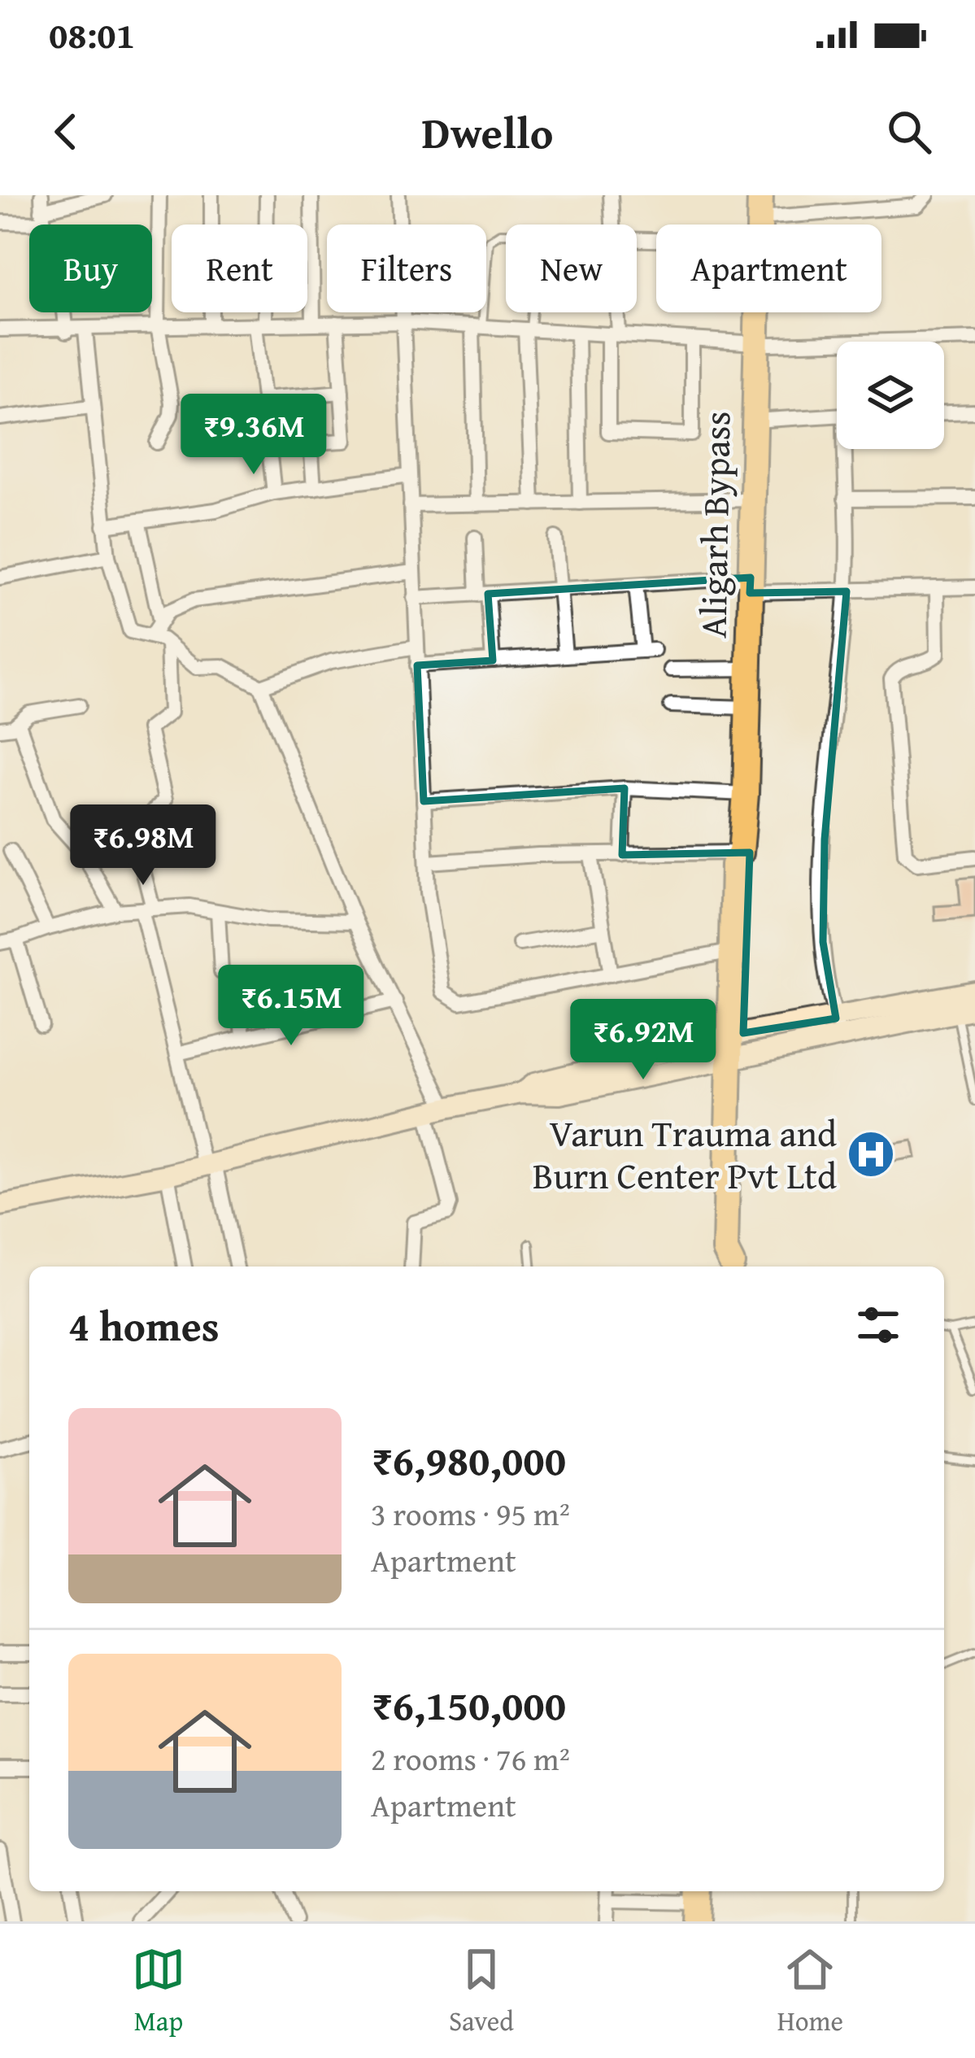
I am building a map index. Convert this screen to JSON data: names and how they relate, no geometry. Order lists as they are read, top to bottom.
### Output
{
  "streets": {
    "highway": ["Aligarh Bypass"]
  },
  "places": {
    "hospital": ["Varun Trauma and Burn Center Pvt Ltd"]
  },
  "page": {
    "status": "08:01",
    "header": "Dwello",
    "chip": [
      "Buy",
      "Rent",
      "Filters",
      "New",
      "Apartment"
    ],
    "price": [
      "₹9.36M",
      "₹6.98M",
      "₹6.15M",
      "₹6.92M"
    ],
    "heading": "4 homes",
    "list": [
      {
        "name": "₹6,980,000",
        "note": "3 rooms · 95 m² · Apartment"
      },
      {
        "name": "₹6,150,000",
        "note": "2 rooms · 76 m² · Apartment"
      }
    ],
    "tabs": ["Map", "Saved", "Home"]
  }
}
